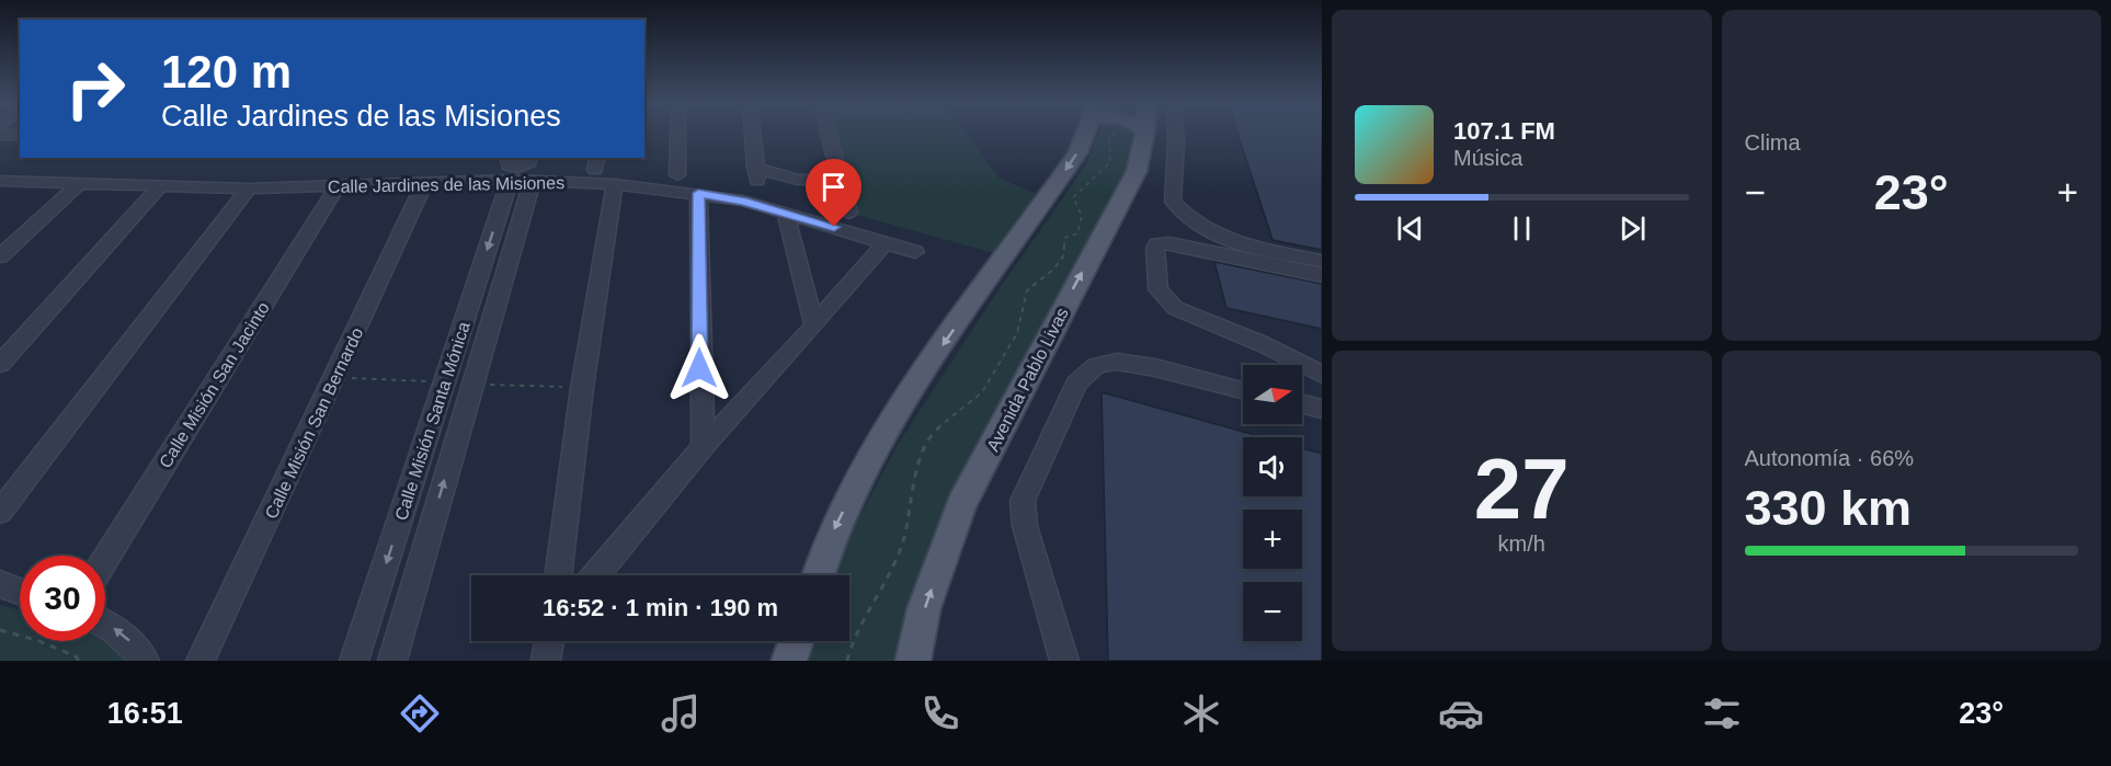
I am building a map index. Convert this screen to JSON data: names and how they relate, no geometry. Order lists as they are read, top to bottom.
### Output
{
  "streets": {
    "main road": ["Avenida Pablo Livas"],
    "street": [
      "Calle Jardines de las Misiones",
      "Calle Misión San Jacinto",
      "Calle Misión Santa Mónica",
      "Calle Misión San Bernardo"
    ]
  },
  "crossings": [
    ["Calle Jardines de las Misiones", "Calle Misión San Jacinto"],
    ["Calle Jardines de las Misiones", "Calle Misión Santa Mónica"],
    ["Calle Jardines de las Misiones", "Calle Misión San Bernardo"]
  ],
  "north": "right",
  "page": {
    "tile": [
      "Clima",
      ["27", "km/h"],
      ["Autonomía · 66%", "330 km"]
    ],
    "turn": ["120 m", "Calle Jardines de las Misiones"],
    "song": ["107.1 FM", "Música"],
    "heat": ["−", "23°", "+"],
    "map_buttons": ["+", "−"],
    "limit": "30",
    "trip": "16:52 · 1 min · 190 m",
    "tabs": ["16:51", "23°"]
  }
}
